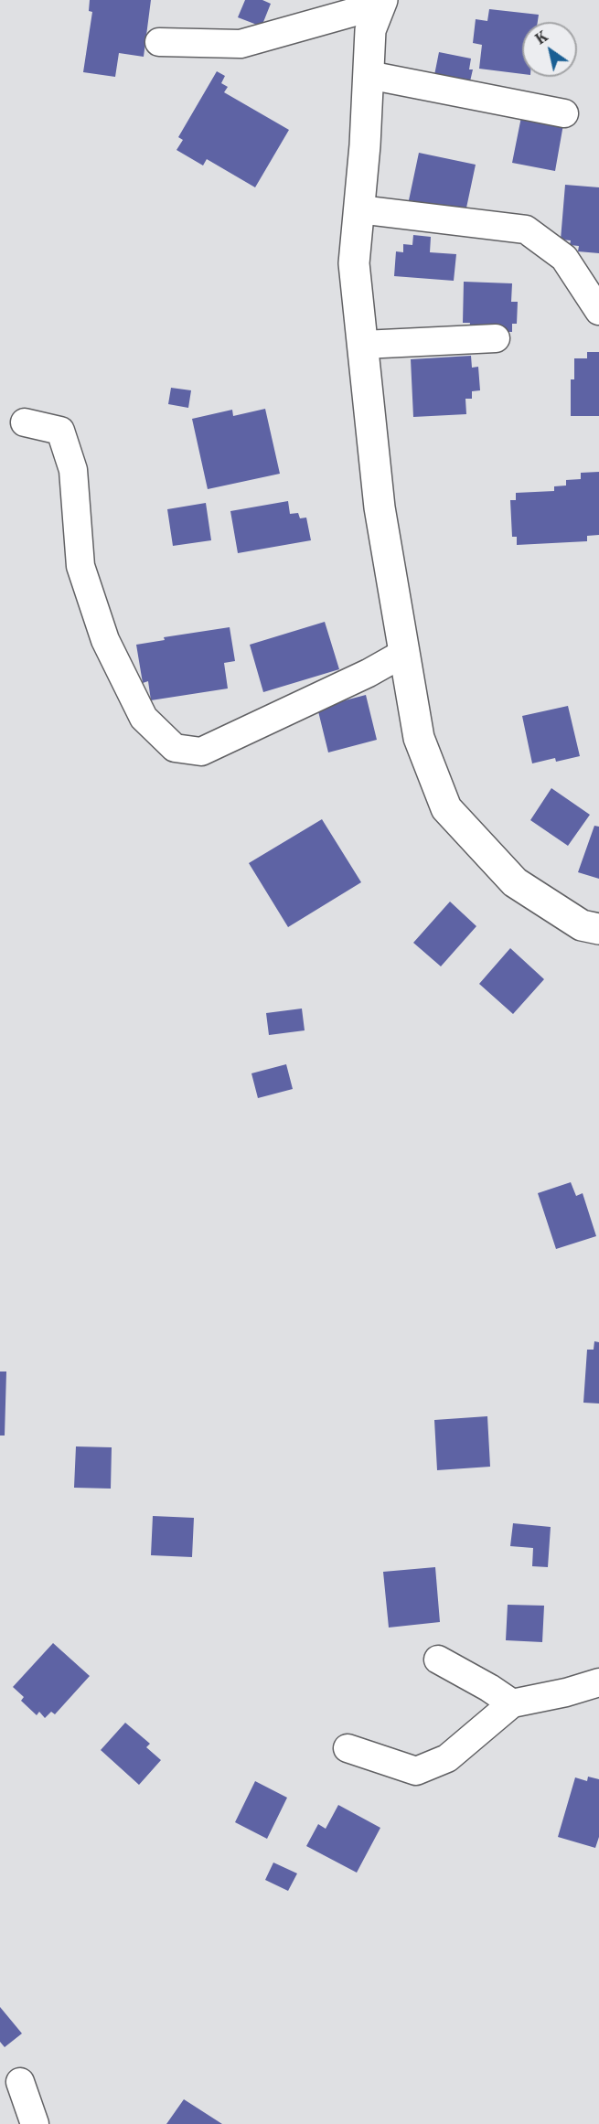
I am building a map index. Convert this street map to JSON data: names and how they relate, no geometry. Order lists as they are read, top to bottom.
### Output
{
  "north": "top left"
}
